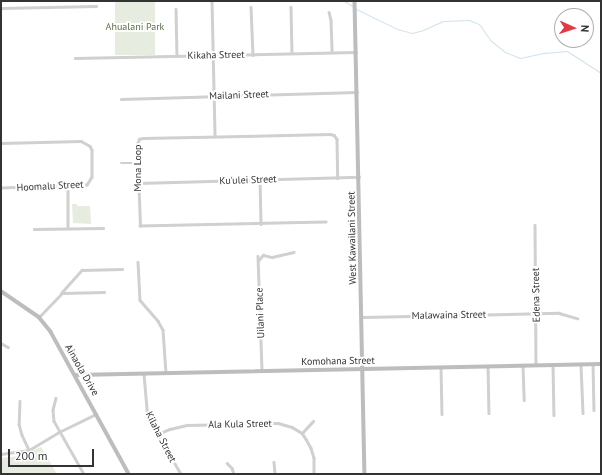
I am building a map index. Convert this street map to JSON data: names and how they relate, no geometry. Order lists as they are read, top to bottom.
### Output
{
  "streets": {
    "street": [
      "Kikaha Street",
      "Mailani Street",
      "Mona Loop",
      "Ku'ulei Street",
      "Hoomalu Street",
      "West Kawailani Street",
      "Edena Street",
      "Uilani Place",
      "Malawaina Street",
      "Komohana Street",
      "Ainaola Drive",
      "Ala Kula Street",
      "Kilaha Street"
    ]
  },
  "crossings": [
    ["Kikaha Street", "West Kawailani Street"],
    ["Mailani Street", "West Kawailani Street"],
    ["Mona Loop", "Ku'ulei Street"],
    ["Ku'ulei Street", "West Kawailani Street"],
    ["West Kawailani Street", "Malawaina Street"],
    ["West Kawailani Street", "Komohana Street"],
    ["Edena Street", "Malawaina Street"],
    ["Edena Street", "Komohana Street"],
    ["Uilani Place", "Komohana Street"],
    ["Komohana Street", "Ainaola Drive"],
    ["Komohana Street", "Kilaha Street"],
    ["Ala Kula Street", "Kilaha Street"]
  ],
  "parks": ["Ahualani Park"],
  "scale_bar": "200 m",
  "north": "right"
}
